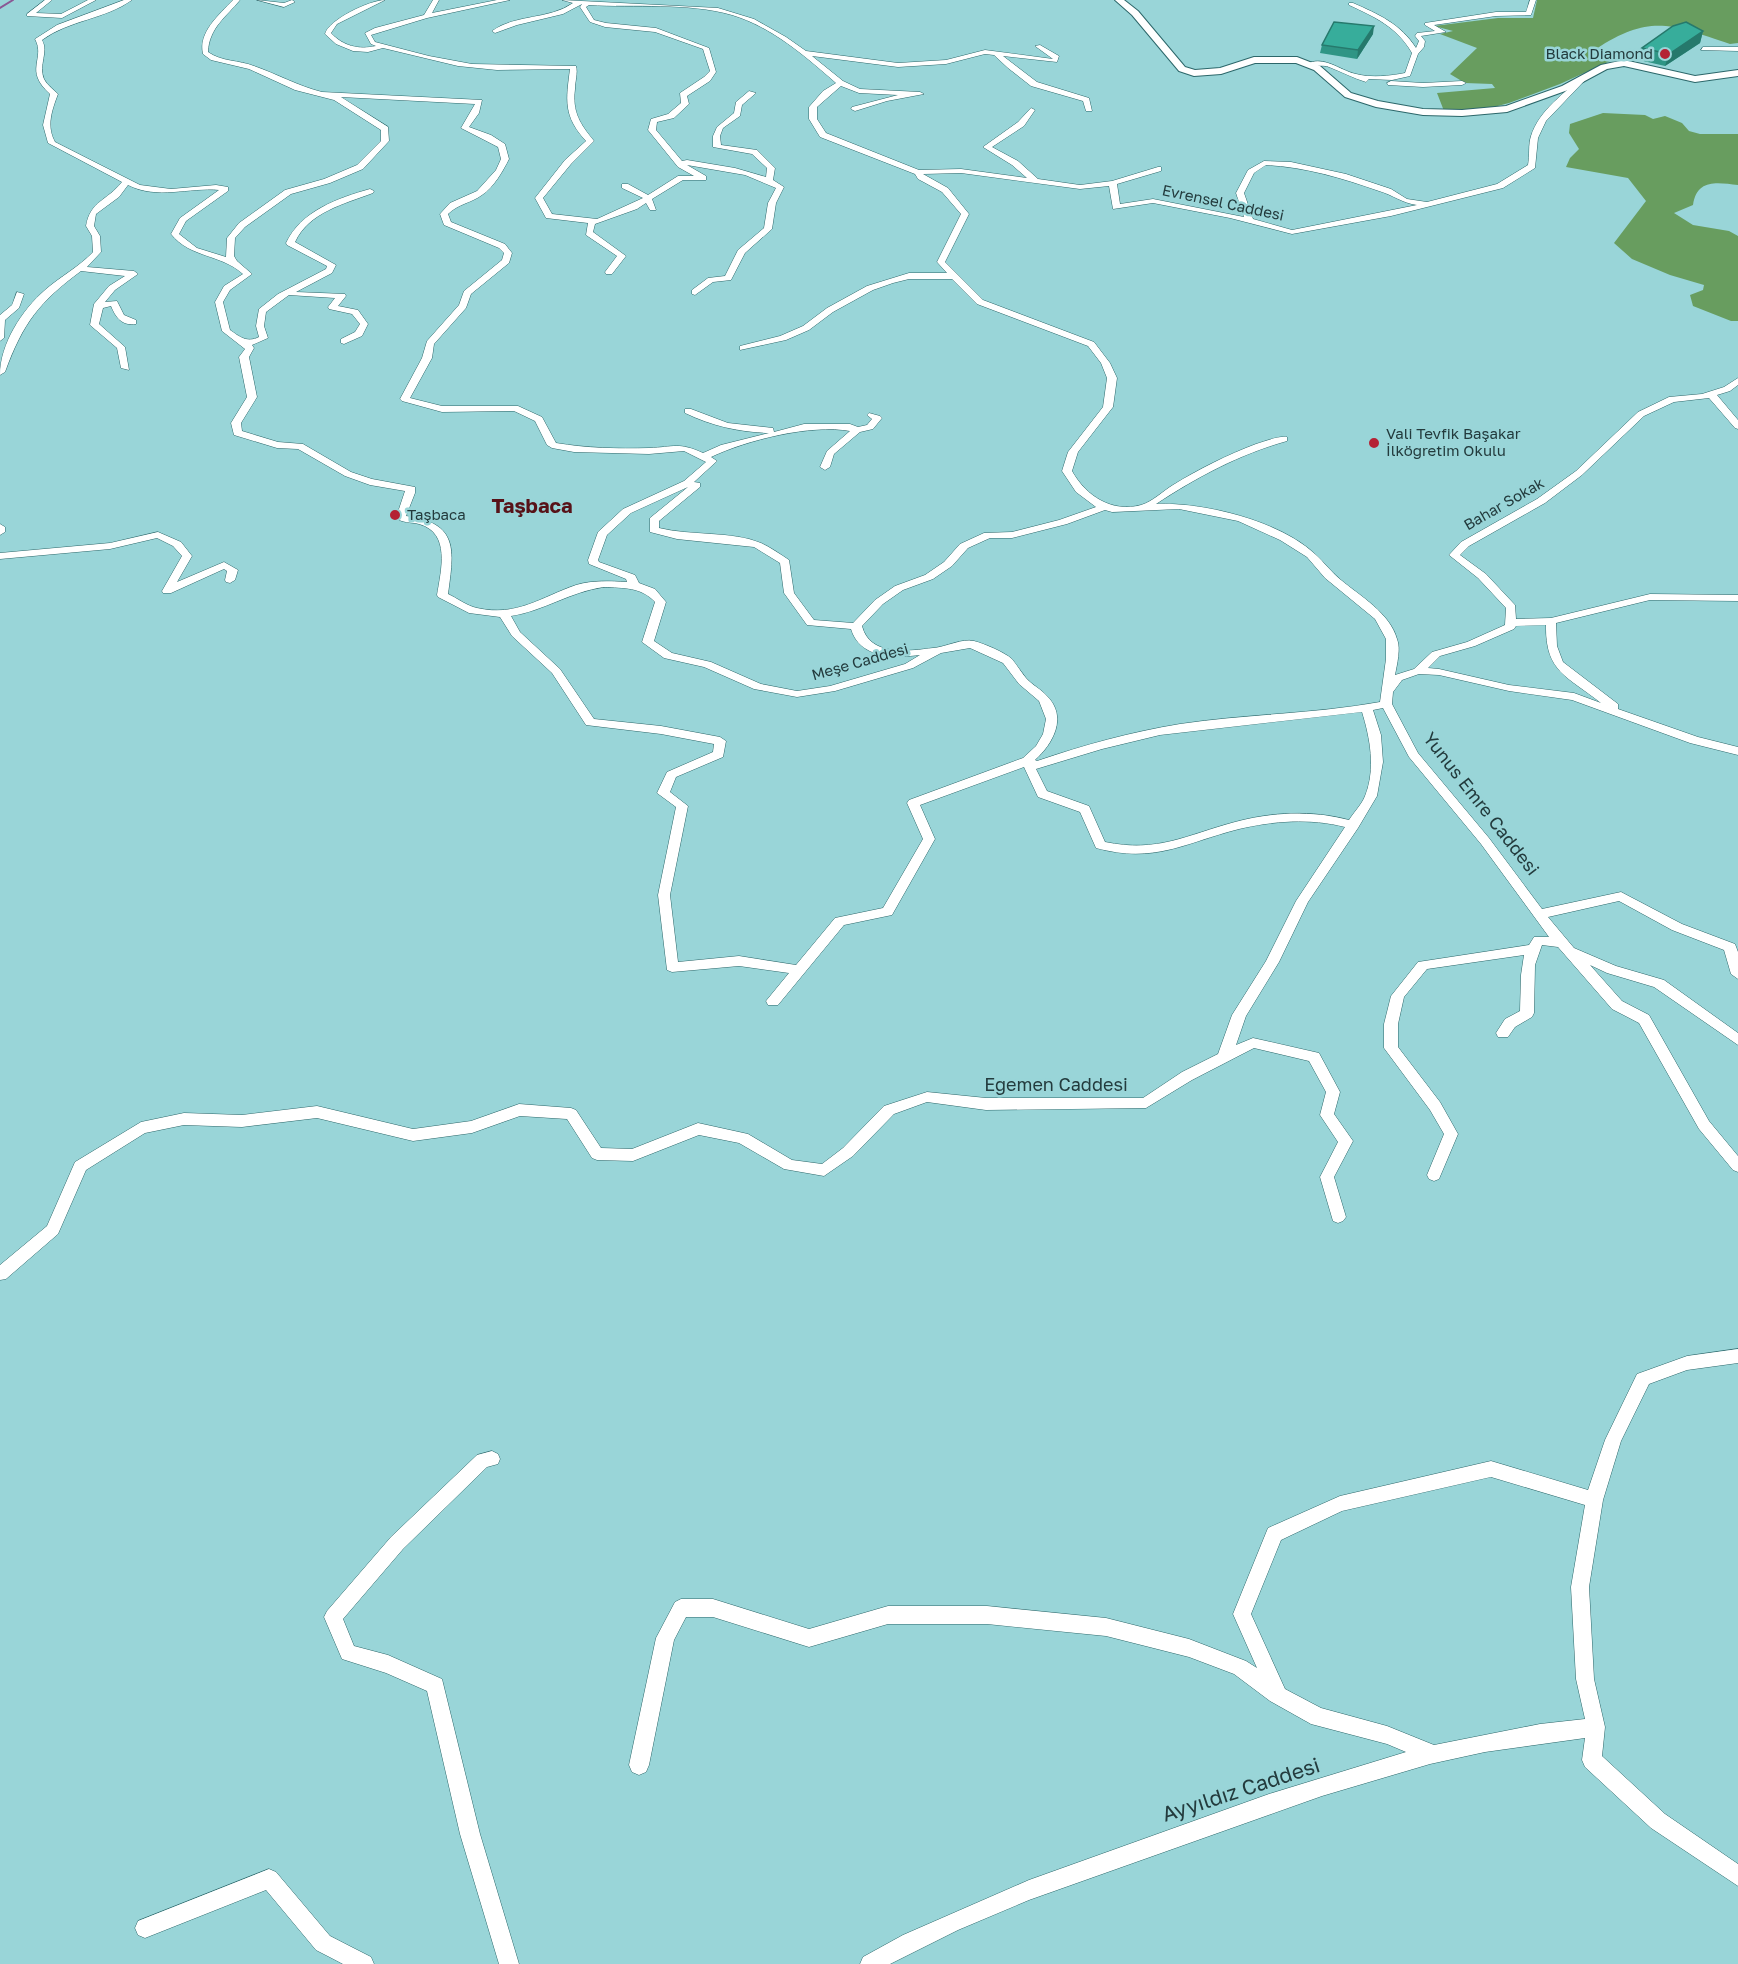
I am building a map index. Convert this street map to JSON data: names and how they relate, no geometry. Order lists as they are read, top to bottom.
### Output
{
  "streets": {
    "street": [
      "Evrensel Caddesi",
      "Bahar Sokak",
      "Meşe Caddesi",
      "Yunus Emre Caddesi",
      "Egemen Caddesi",
      "Ayyıldız Caddesi"
    ]
  },
  "districts": ["Taşbaca"],
  "places": ["Black Diamond", "Vali Tevfik Başakar İlköğretim Okulu", "Taşbaca"]
}
